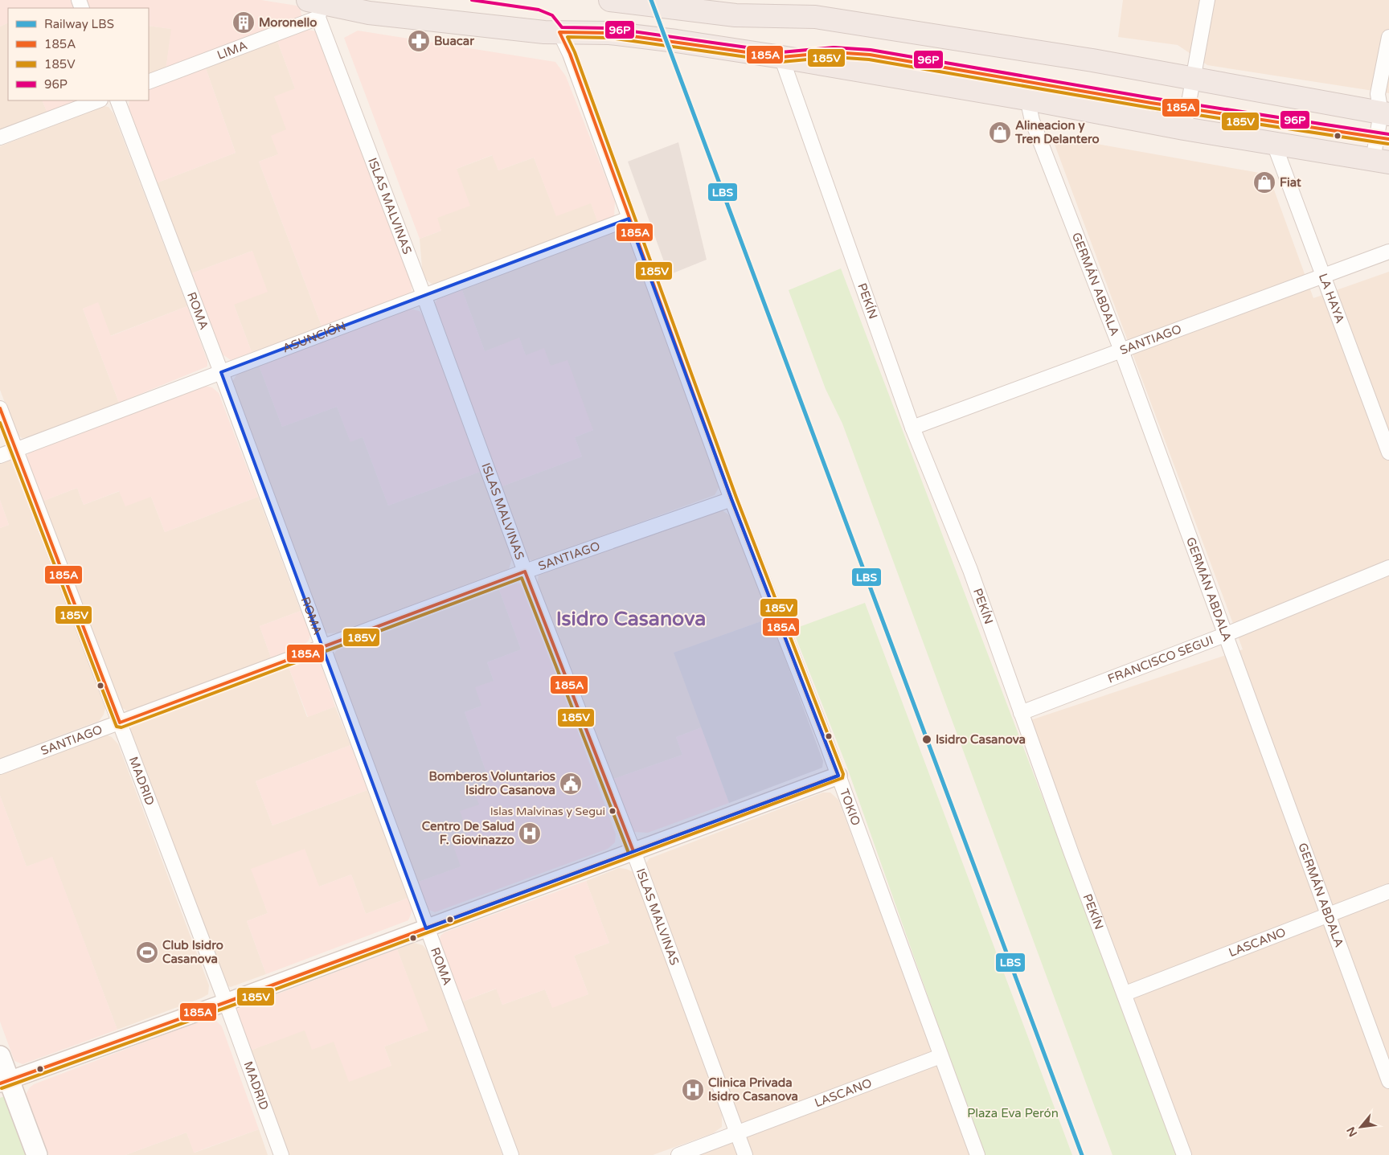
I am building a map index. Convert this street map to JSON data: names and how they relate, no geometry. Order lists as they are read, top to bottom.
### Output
{
  "streets": {
    "street": [
      "LIMA",
      "ISLAS MALVINAS",
      "GERMÁN ABDALA",
      "LA HAYA",
      "PEKÍN",
      "ROMA",
      "ASUNCIÓN",
      "SANTIAGO",
      "FRANCISCO SEGUI",
      "MADRID",
      "TOKIO",
      "LASCANO"
    ]
  },
  "crossings": [
    ["LIMA", "ISLAS MALVINAS"],
    ["ISLAS MALVINAS", "ASUNCIÓN"],
    ["ISLAS MALVINAS", "SANTIAGO"],
    ["ISLAS MALVINAS", "LASCANO"],
    ["GERMÁN ABDALA", "SANTIAGO"],
    ["GERMÁN ABDALA", "FRANCISCO SEGUI"],
    ["GERMÁN ABDALA", "LASCANO"],
    ["LA HAYA", "SANTIAGO"],
    ["PEKÍN", "SANTIAGO"],
    ["PEKÍN", "FRANCISCO SEGUI"],
    ["PEKÍN", "LASCANO"],
    ["ROMA", "ASUNCIÓN"],
    ["ROMA", "SANTIAGO"],
    ["ASUNCIÓN", "MADRID"],
    ["ASUNCIÓN", "TOKIO"],
    ["SANTIAGO", "MADRID"],
    ["SANTIAGO", "TOKIO"],
    ["TOKIO", "LASCANO"]
  ],
  "districts": ["Isidro Casanova"],
  "parks": ["Plaza Eva Perón"],
  "places": {
    "building": ["Moronello"],
    "pharmacy": ["Buacar"],
    "shop": ["Alineacion y Tren Delantero", "Fiat"],
    "other": ["Isidro Casanova", "Islas Malvinas y Segui"],
    "public building": ["Bomberos Voluntarios Isidro Casanova"],
    "hospital": ["Centro De Salud F. Giovinazzo", "Clinica Privada Isidro Casanova"],
    "sports": ["Club Isidro Casanova"]
  },
  "lines": [
    "rail line LBS",
    "transit line 96P",
    "transit line 185A",
    "transit line 185V"
  ],
  "legend": [
    "Railway LBS",
    "185A",
    "185V",
    "96P"
  ],
  "north": "bottom left"
}
